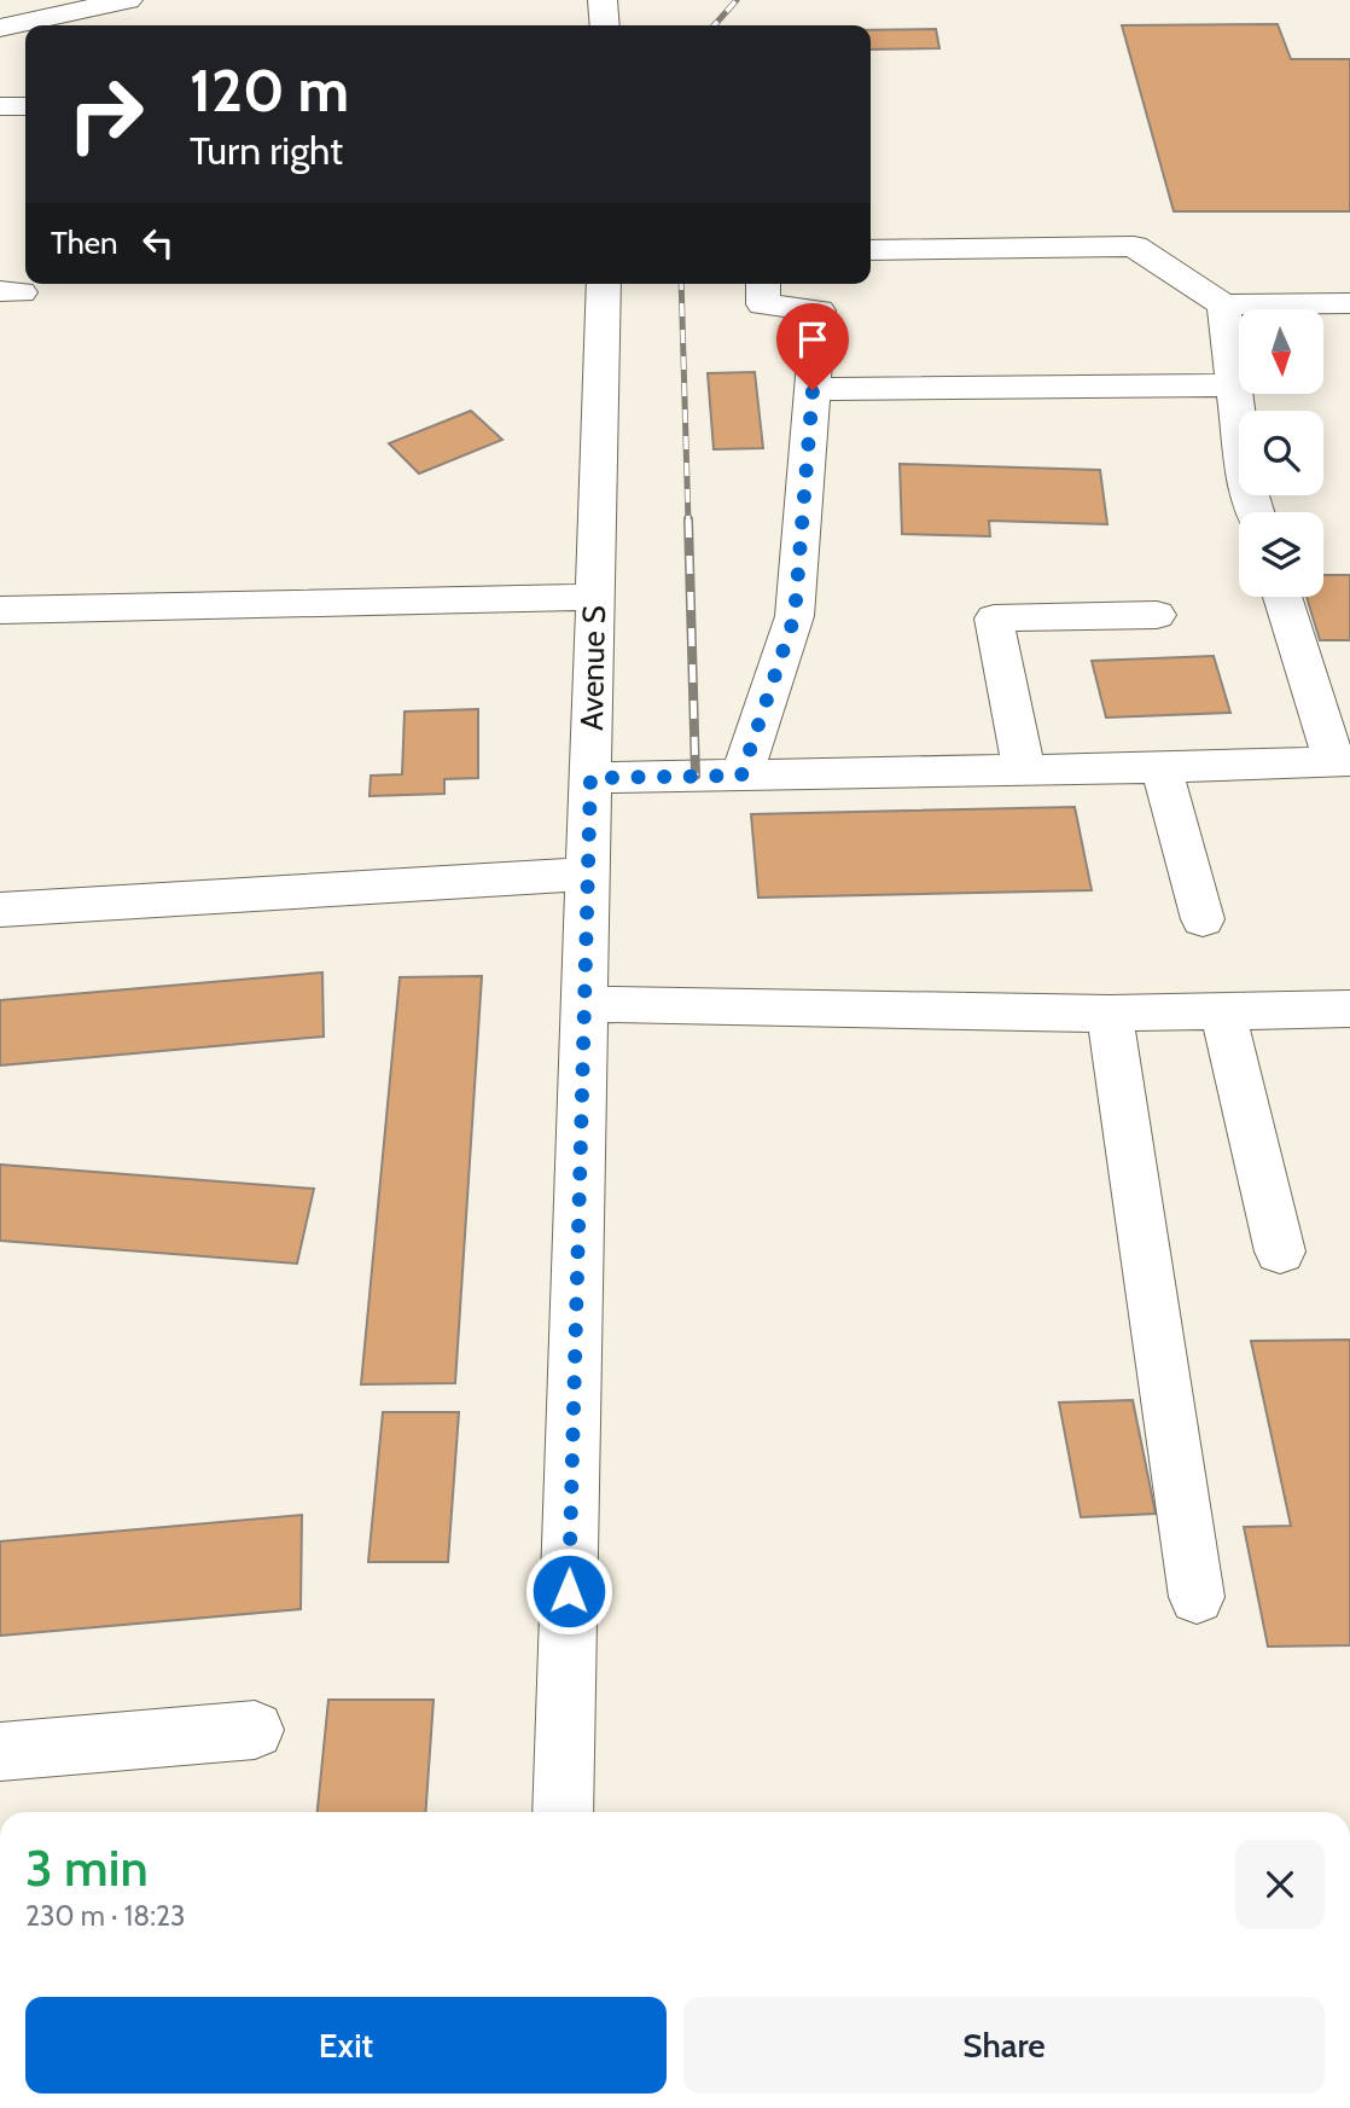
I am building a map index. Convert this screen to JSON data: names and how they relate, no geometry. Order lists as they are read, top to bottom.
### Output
{
  "streets": {
    "street": ["Avenue S"]
  },
  "north": "bottom",
  "page": {
    "turn": ["120 m", "Turn right"],
    "then": "Then",
    "heading": ["3 min", "230 m · 18:23"],
    "buttons": ["Exit", "Share"]
  }
}
